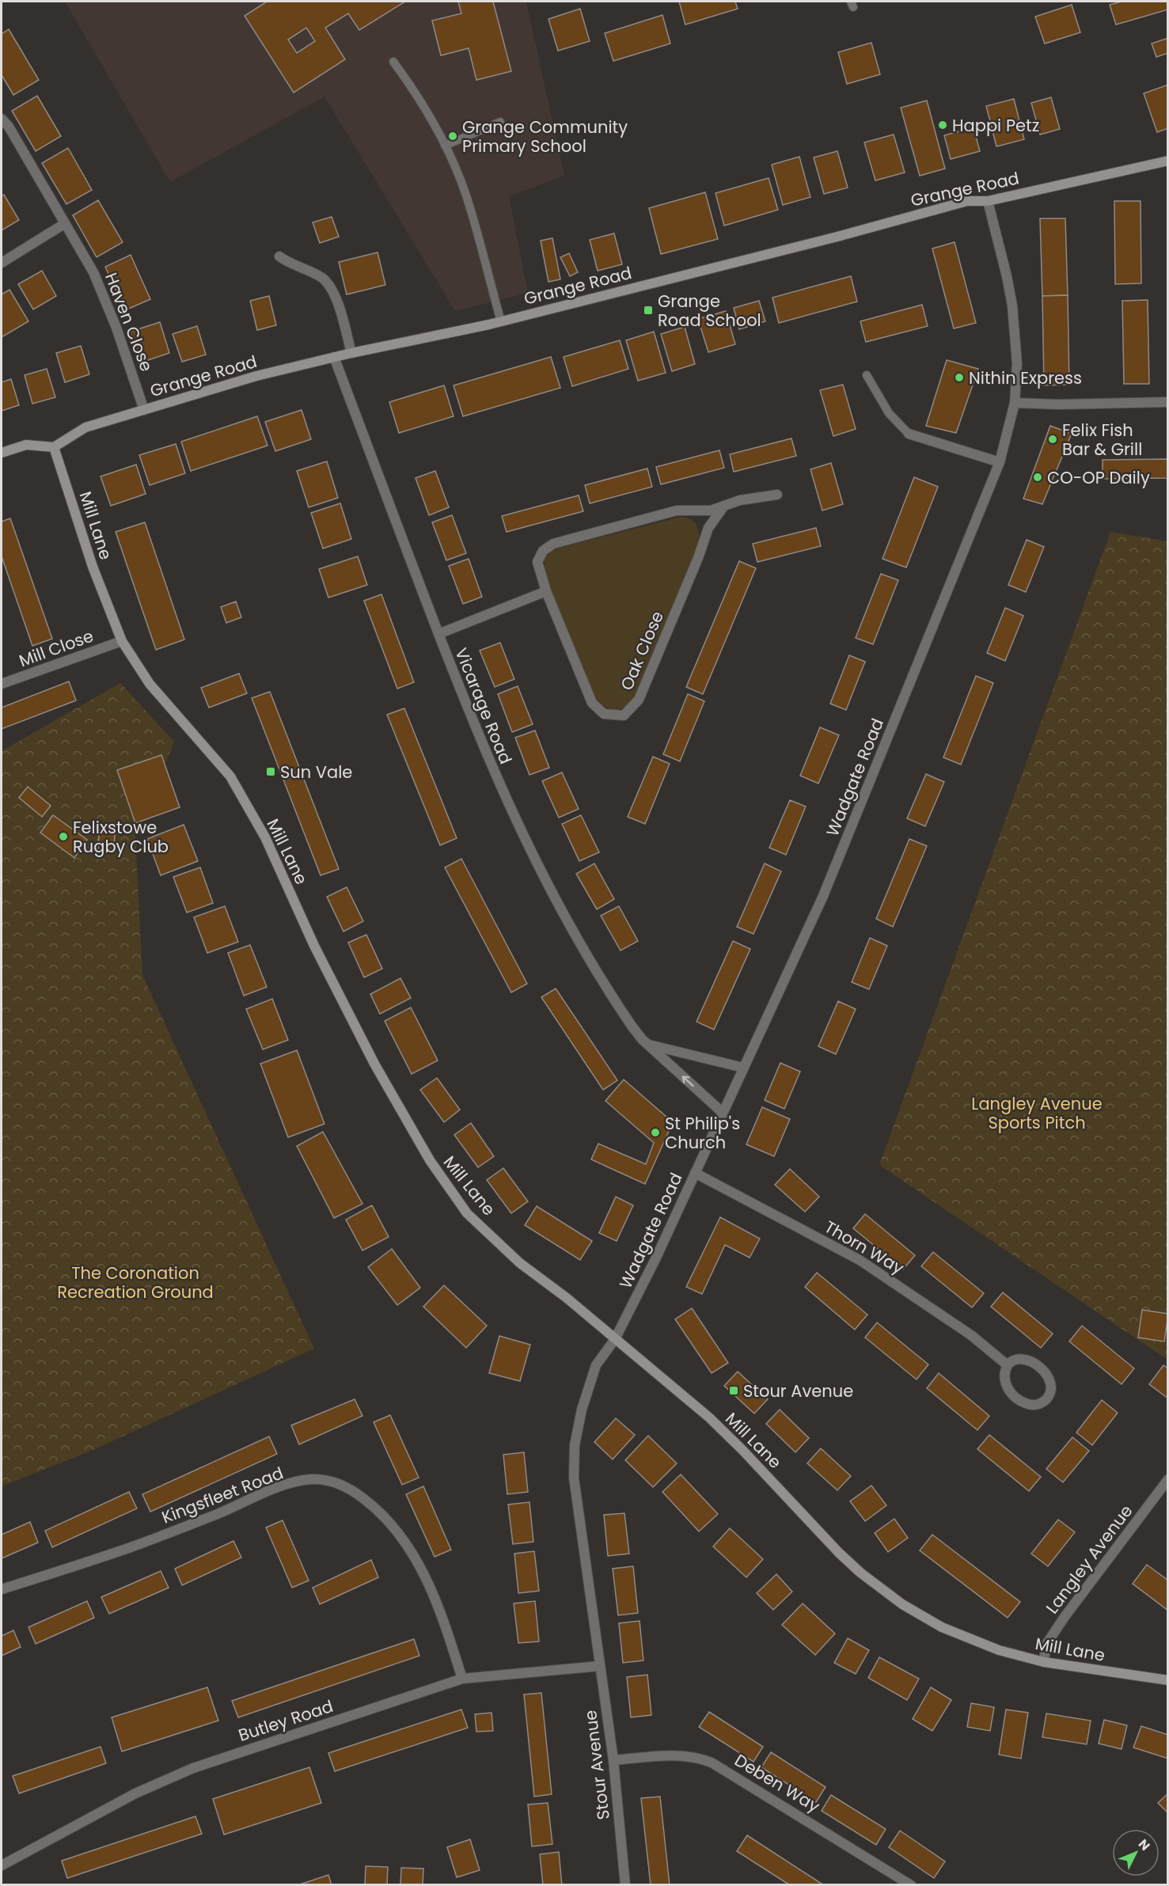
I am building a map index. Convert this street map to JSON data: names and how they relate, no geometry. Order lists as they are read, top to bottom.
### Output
{
  "streets": {
    "street": [
      "Grange Road",
      "Haven Close",
      "Mill Lane",
      "Mill Close",
      "Oak Close",
      "Vicarage Road",
      "Wadgate Road",
      "Thorn Way",
      "Kingsfleet Road",
      "Langley Avenue",
      "Butley Road",
      "Stour Avenue",
      "Deben Way"
    ]
  },
  "crossings": [
    ["Grange Road", "Haven Close"],
    ["Grange Road", "Mill Lane"],
    ["Grange Road", "Vicarage Road"],
    ["Grange Road", "Wadgate Road"],
    ["Mill Lane", "Mill Close"],
    ["Mill Lane", "Wadgate Road"],
    ["Mill Lane", "Langley Avenue"],
    ["Mill Lane", "Stour Avenue"],
    ["Vicarage Road", "Wadgate Road"],
    ["Wadgate Road", "Thorn Way"],
    ["Wadgate Road", "Stour Avenue"],
    ["Kingsfleet Road", "Butley Road"],
    ["Butley Road", "Stour Avenue"],
    ["Stour Avenue", "Deben Way"]
  ],
  "parks": ["Langley Avenue Sports Pitch", "The Coronation Recreation Ground"],
  "places": {
    "other": [
      "Happi Petz",
      "Grange Community Primary School",
      "Nithin Express",
      "Felix Fish Bar & Grill",
      "CO-OP Daily",
      "Felixstowe Rugby Club",
      "St Philip's Church"
    ],
    "transit": ["Grange Road School", "Sun Vale", "Stour Avenue"]
  },
  "north": "top right"
}
